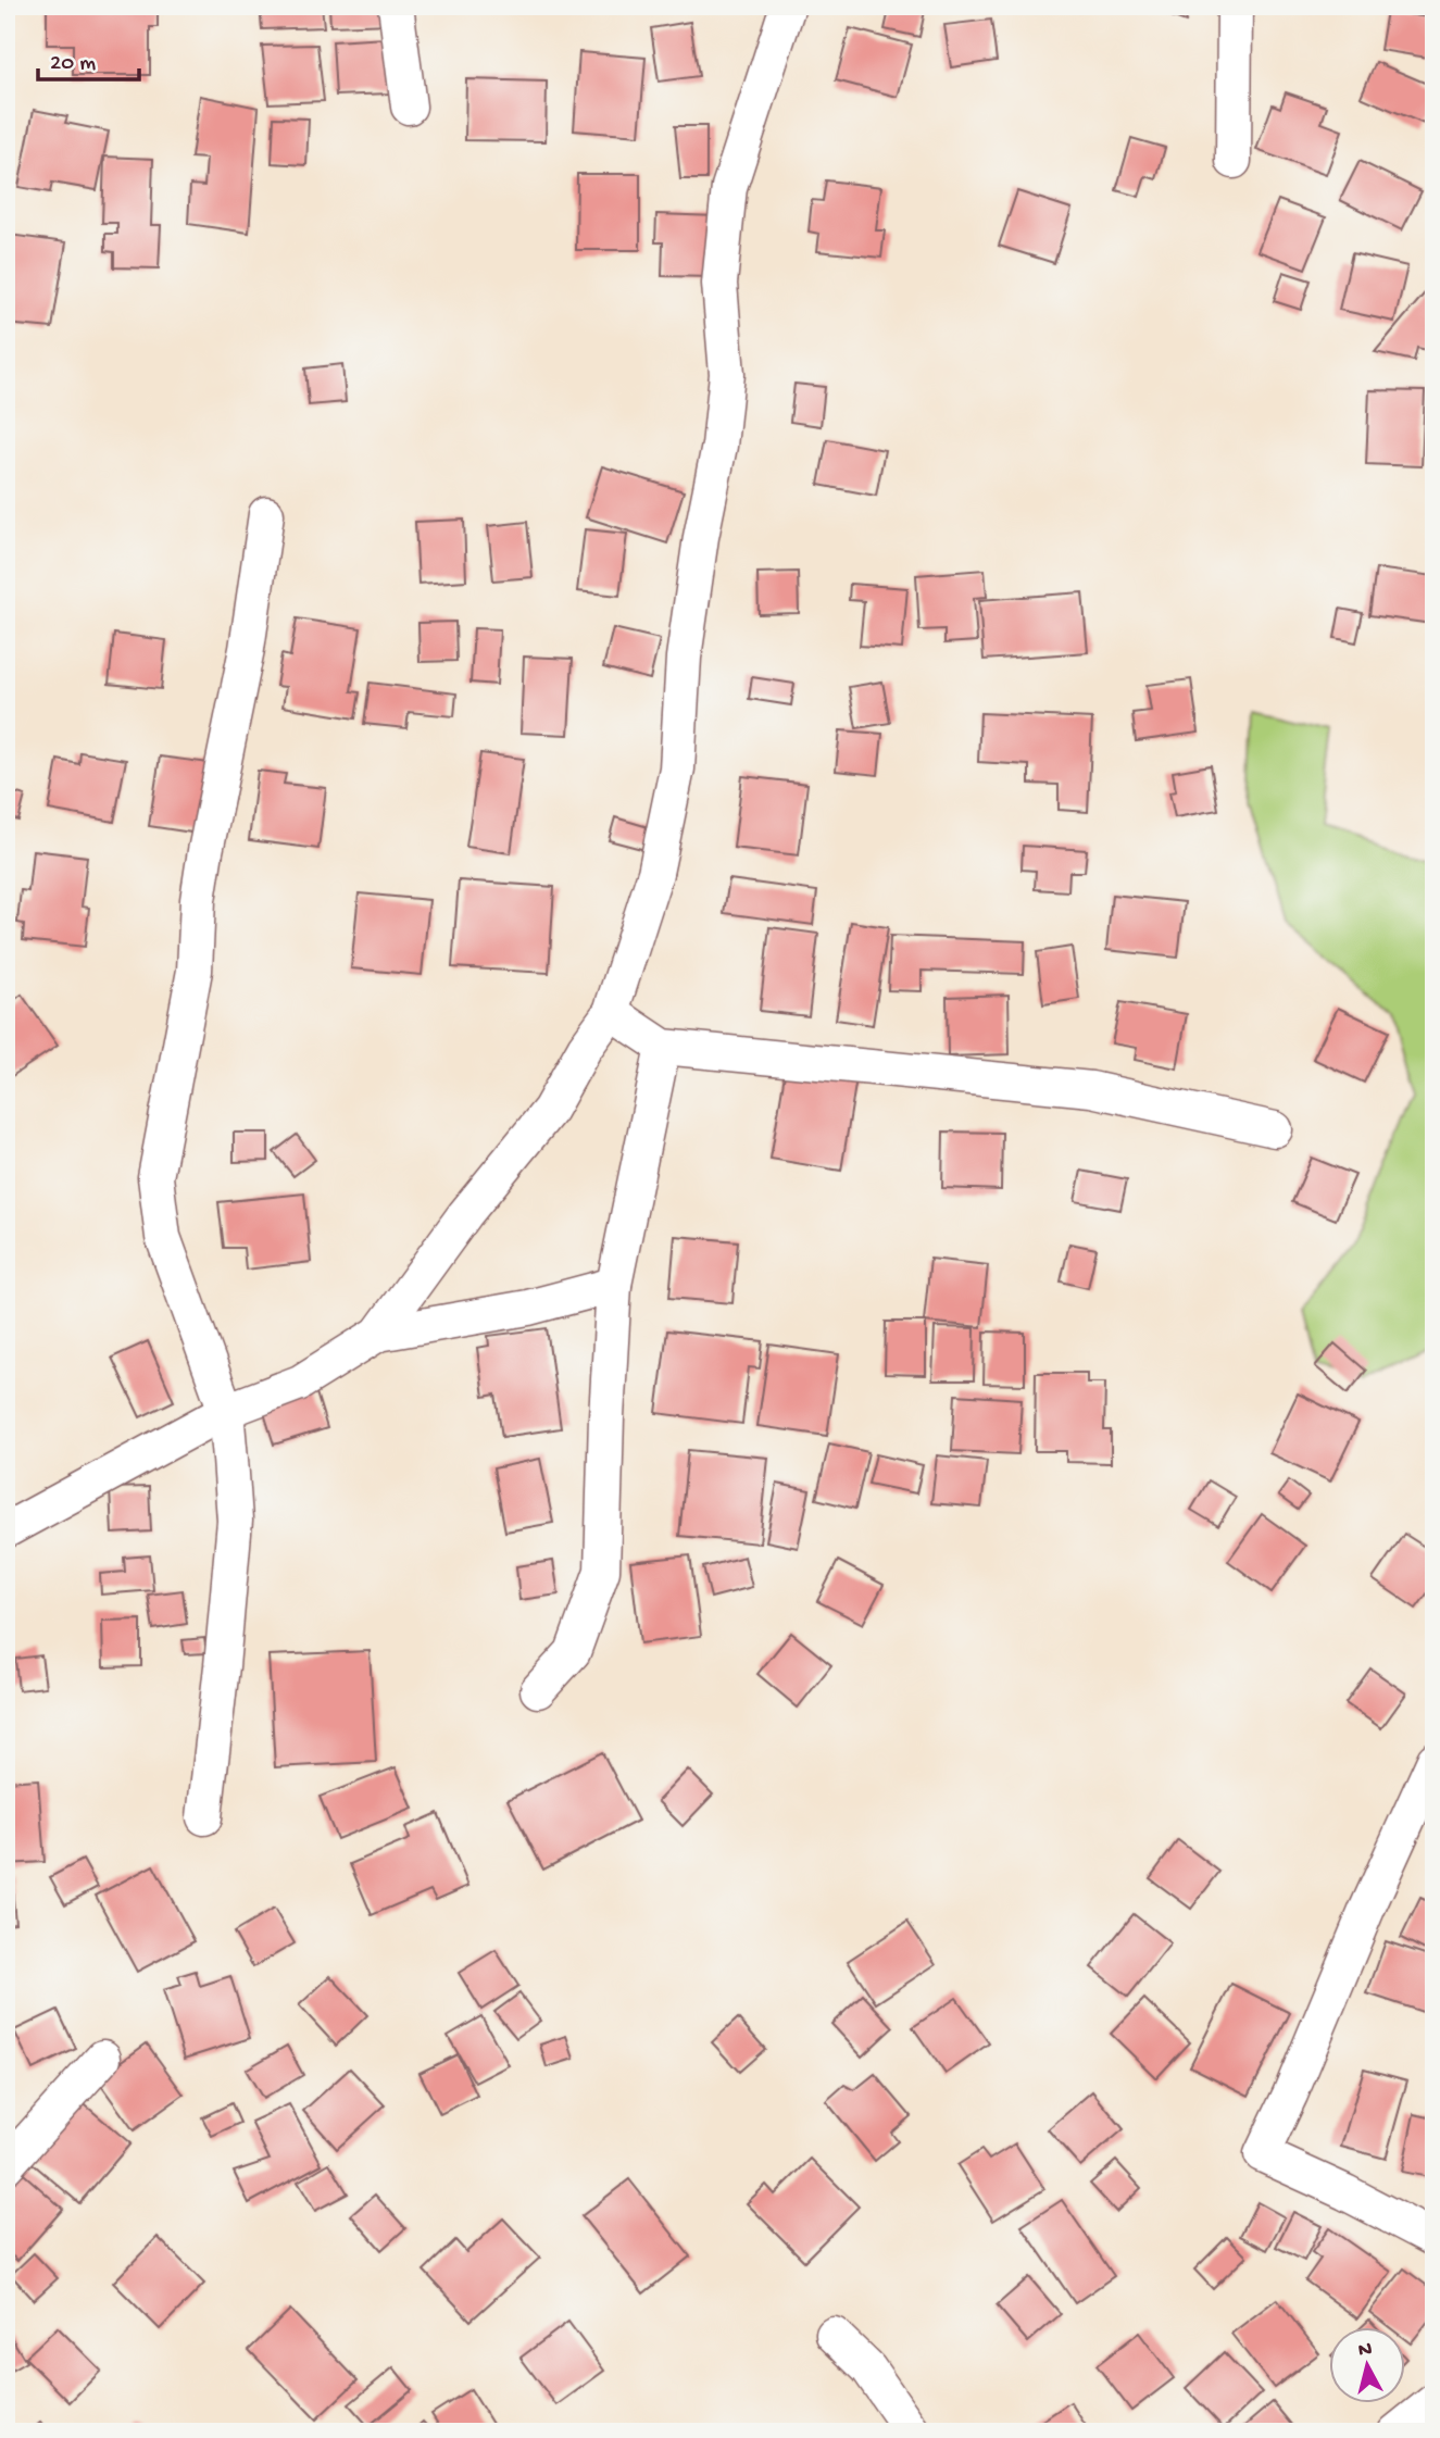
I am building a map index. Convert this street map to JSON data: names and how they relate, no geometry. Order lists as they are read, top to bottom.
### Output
{
  "scale_bar": "20 m",
  "north": "top"
}
